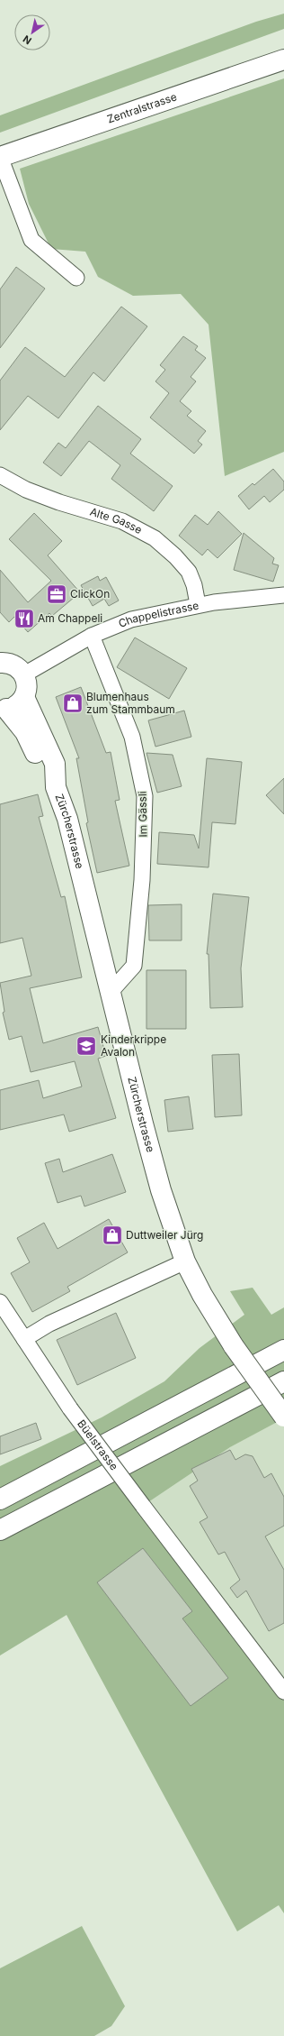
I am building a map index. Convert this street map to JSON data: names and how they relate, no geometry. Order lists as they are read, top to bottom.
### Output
{
  "streets": {
    "main road": ["Zentralstrasse", "Zürcherstrasse"],
    "street": [
      "Alte Gasse",
      "Chappelistrasse",
      "Im Gässli",
      "Büelstrasse"
    ]
  },
  "crossings": [
    ["Alte Gasse", "Chappelistrasse"],
    ["Chappelistrasse", "Im Gässli"],
    ["Im Gässli", "Zürcherstrasse"]
  ],
  "places": {
    "office": ["ClickOn"],
    "restaurant": ["Am Chappeli"],
    "shop": ["Blumenhaus zum Stammbaum", "Duttweiler Jürg"],
    "school or university": ["Kinderkrippe Avalon"]
  },
  "north": "bottom left"
}
